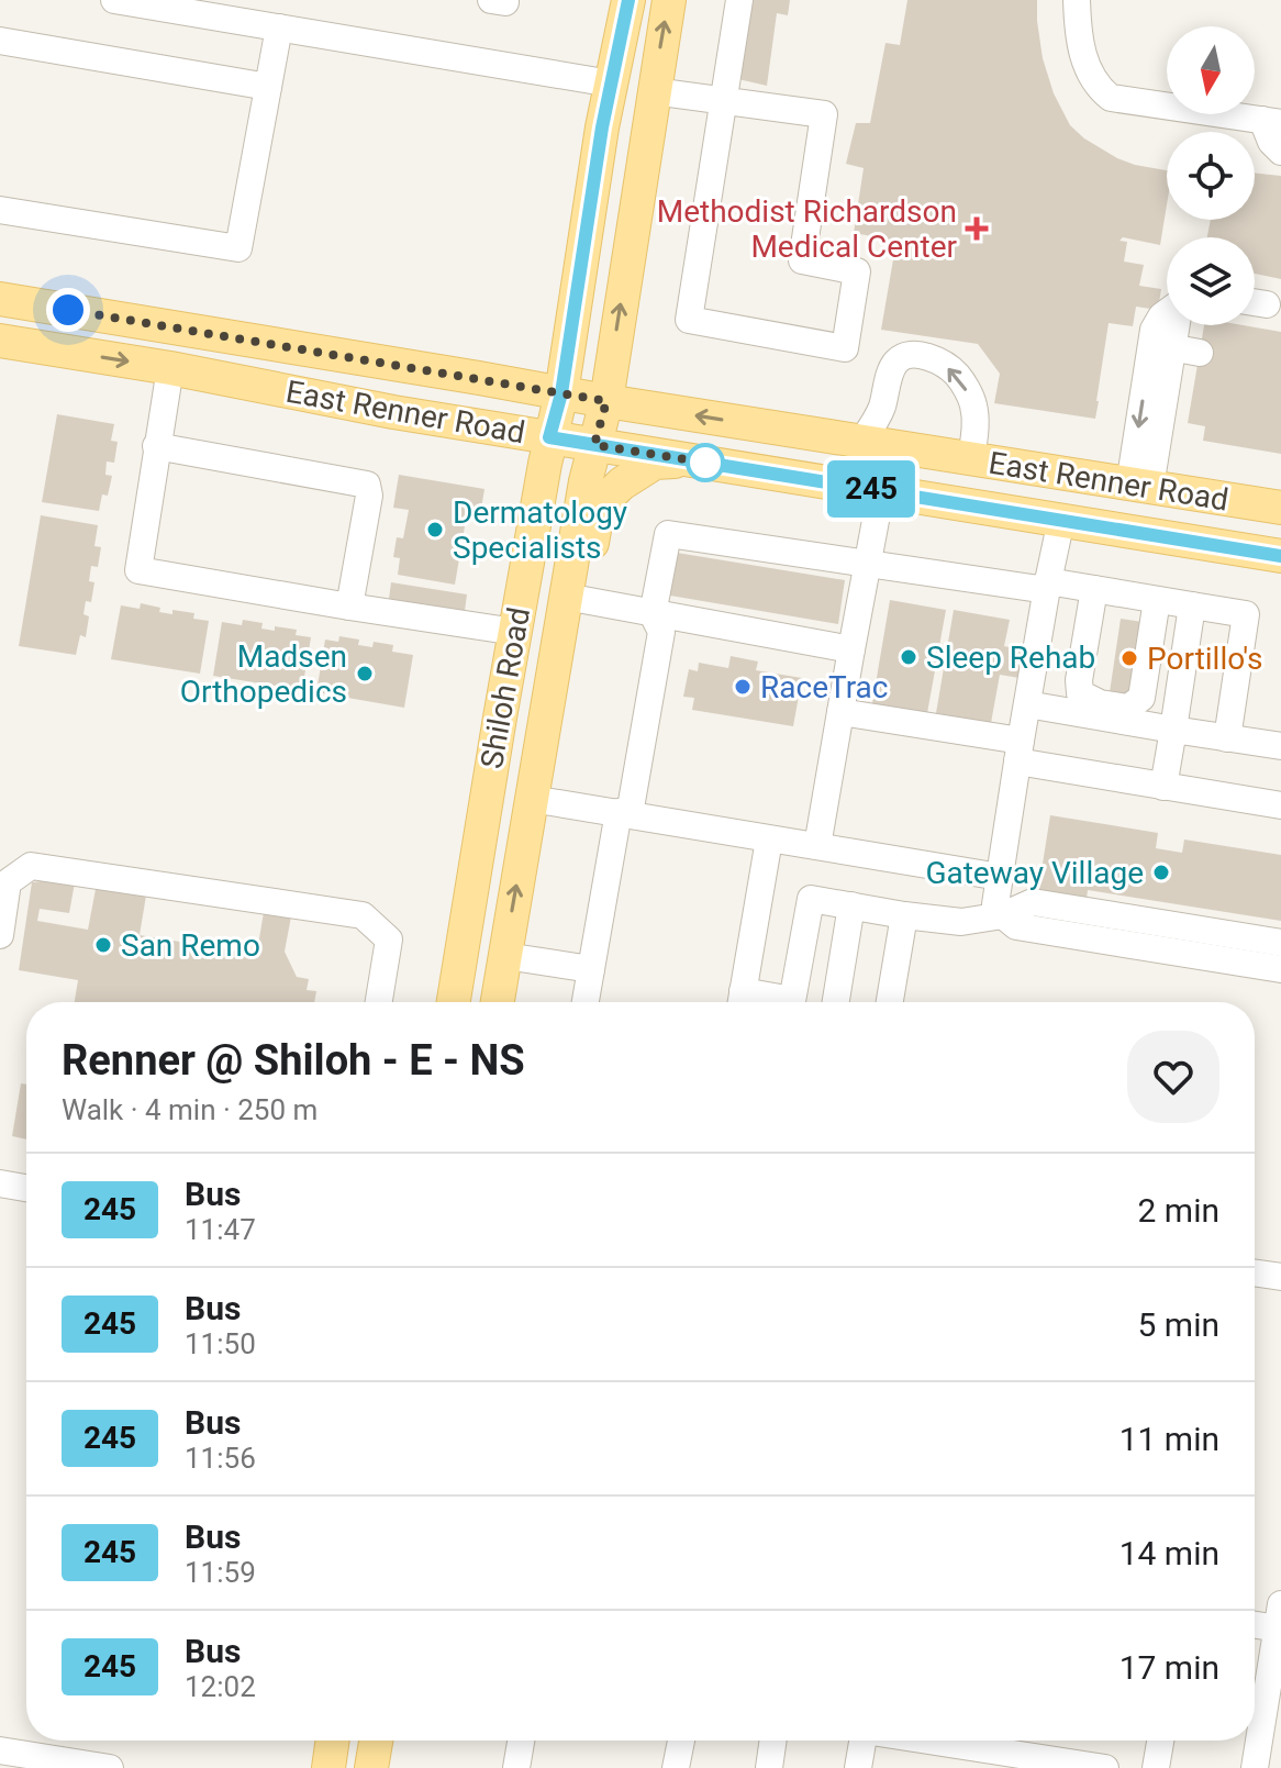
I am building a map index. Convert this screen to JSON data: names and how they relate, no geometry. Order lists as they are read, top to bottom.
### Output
{
  "streets": {
    "main road": ["East Renner Road", "Shiloh Road"]
  },
  "crossings": [
    ["East Renner Road", "Shiloh Road"]
  ],
  "places": {
    "health": ["Methodist Richardson Medical Center"],
    "other": [
      "Dermatology Specialists",
      "Sleep Rehab",
      "Portillo's",
      "Madsen Orthopedics",
      "RaceTrac",
      "Gateway Village",
      "San Remo"
    ]
  },
  "lines": ["bus line 245"],
  "north": "bottom",
  "page": {
    "on_map": "245",
    "heading": ["Renner @ Shiloh - E - NS", "Walk · 4 min · 250 m"],
    "list": [
      {
        "mark": "245",
        "name": "Bus",
        "note": "11:47",
        "value": "2 min"
      },
      {
        "mark": "245",
        "name": "Bus",
        "note": "11:50",
        "value": "5 min"
      },
      {
        "mark": "245",
        "name": "Bus",
        "note": "11:56",
        "value": "11 min"
      },
      {
        "mark": "245",
        "name": "Bus",
        "note": "11:59",
        "value": "14 min"
      },
      {
        "mark": "245",
        "name": "Bus",
        "note": "12:02",
        "value": "17 min"
      }
    ]
  }
}
